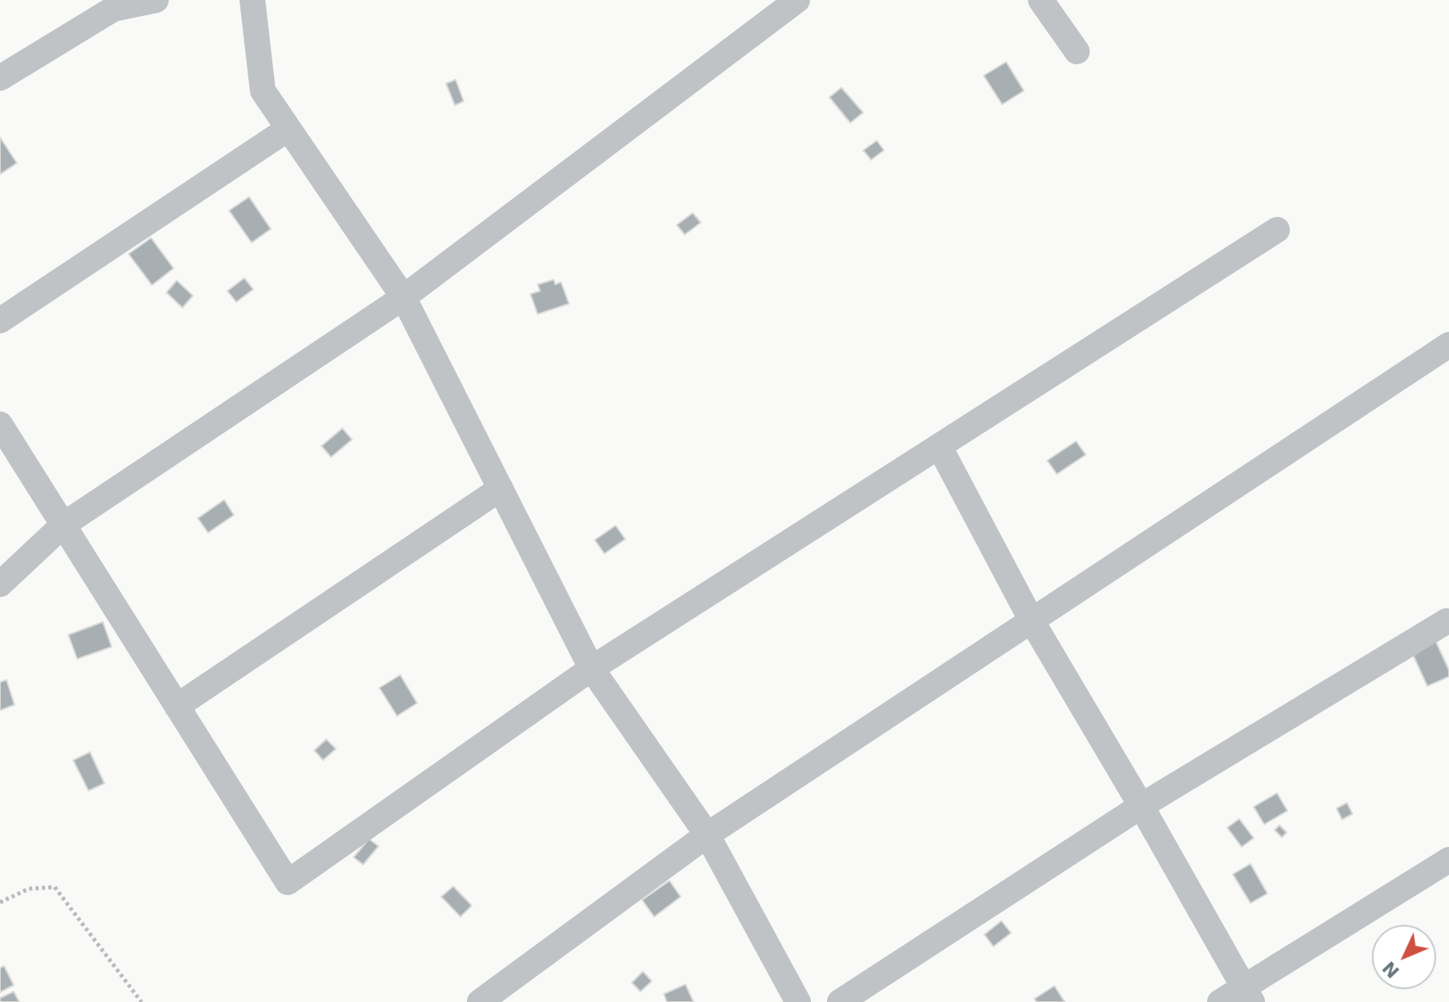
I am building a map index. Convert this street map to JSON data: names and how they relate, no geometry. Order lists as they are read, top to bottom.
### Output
{
  "north": "bottom left"
}
